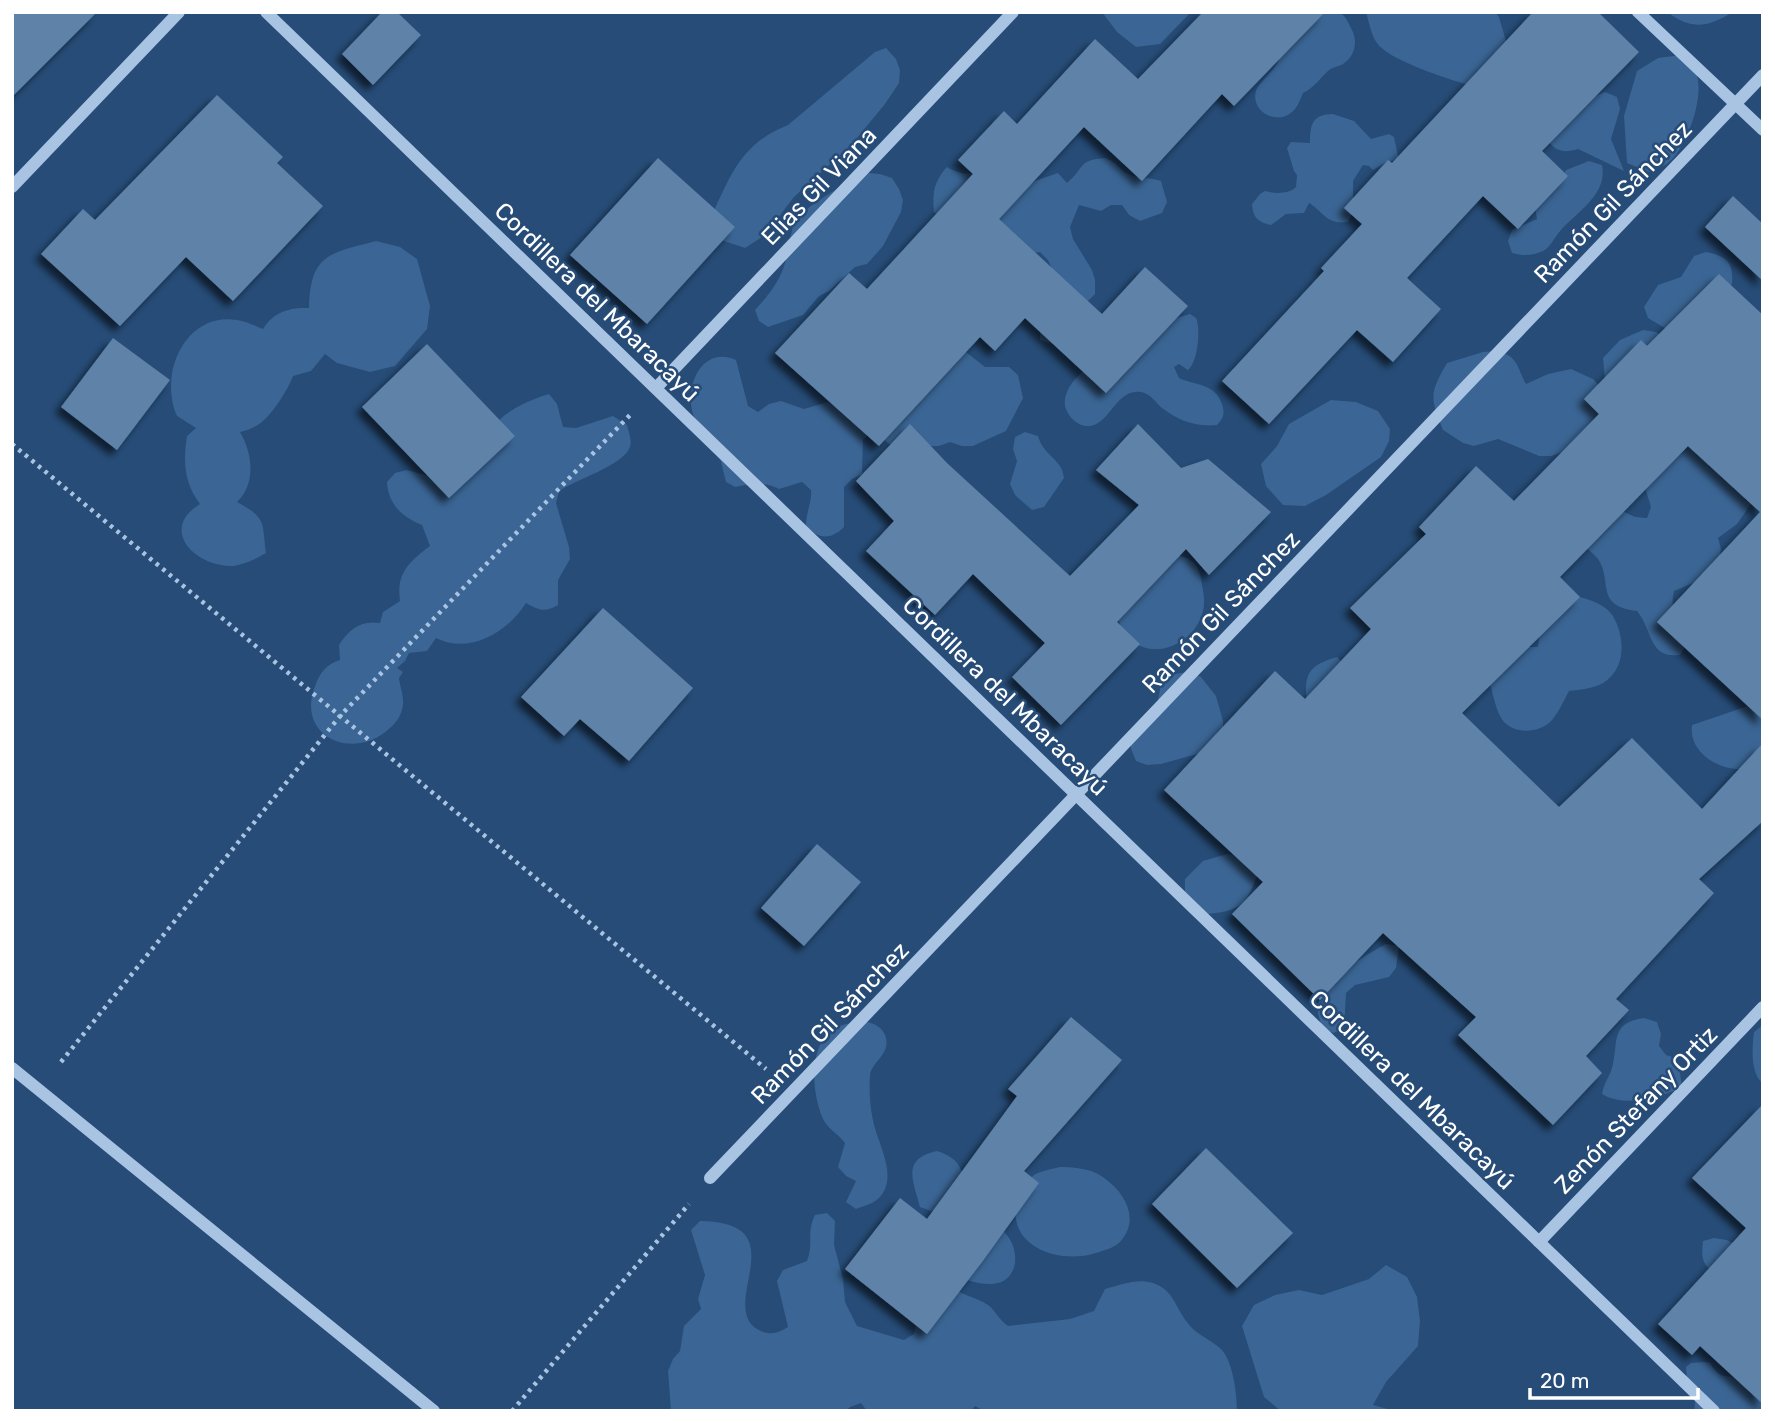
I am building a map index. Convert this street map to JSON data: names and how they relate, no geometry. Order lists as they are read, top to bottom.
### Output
{
  "streets": {
    "street": [
      "Elias Gil Viana",
      "Ramón Gil Sánchez",
      "Cordillera del Mbaracayú",
      "Zenón Stefany Ortiz"
    ]
  },
  "crossings": [
    ["Elias Gil Viana", "Cordillera del Mbaracayú"],
    ["Ramón Gil Sánchez", "Cordillera del Mbaracayú"],
    ["Cordillera del Mbaracayú", "Zenón Stefany Ortiz"]
  ],
  "scale_bar": "20 m"
}
